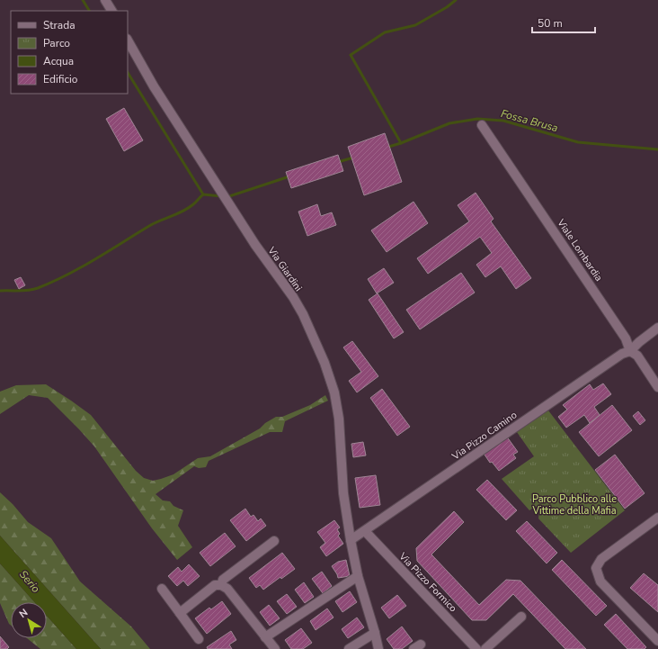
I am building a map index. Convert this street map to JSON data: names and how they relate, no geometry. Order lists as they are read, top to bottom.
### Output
{
  "streets": {
    "street": [
      "Viale Lombardia",
      "Via Giardini",
      "Via Pizzo Camino",
      "Via Pizzo Formico"
    ]
  },
  "crossings": [
    ["Viale Lombardia", "Via Pizzo Camino"],
    ["Via Giardini", "Via Pizzo Camino"],
    ["Via Pizzo Camino", "Via Pizzo Formico"]
  ],
  "water": ["Fossa Brusa", "Serio"],
  "parks": ["Parco Pubblico alle Vittime della Mafia"],
  "legend": [
    "Strada",
    "Parco",
    "Acqua",
    "Edificio"
  ],
  "scale_bar": "50 m",
  "north": "top left"
}
